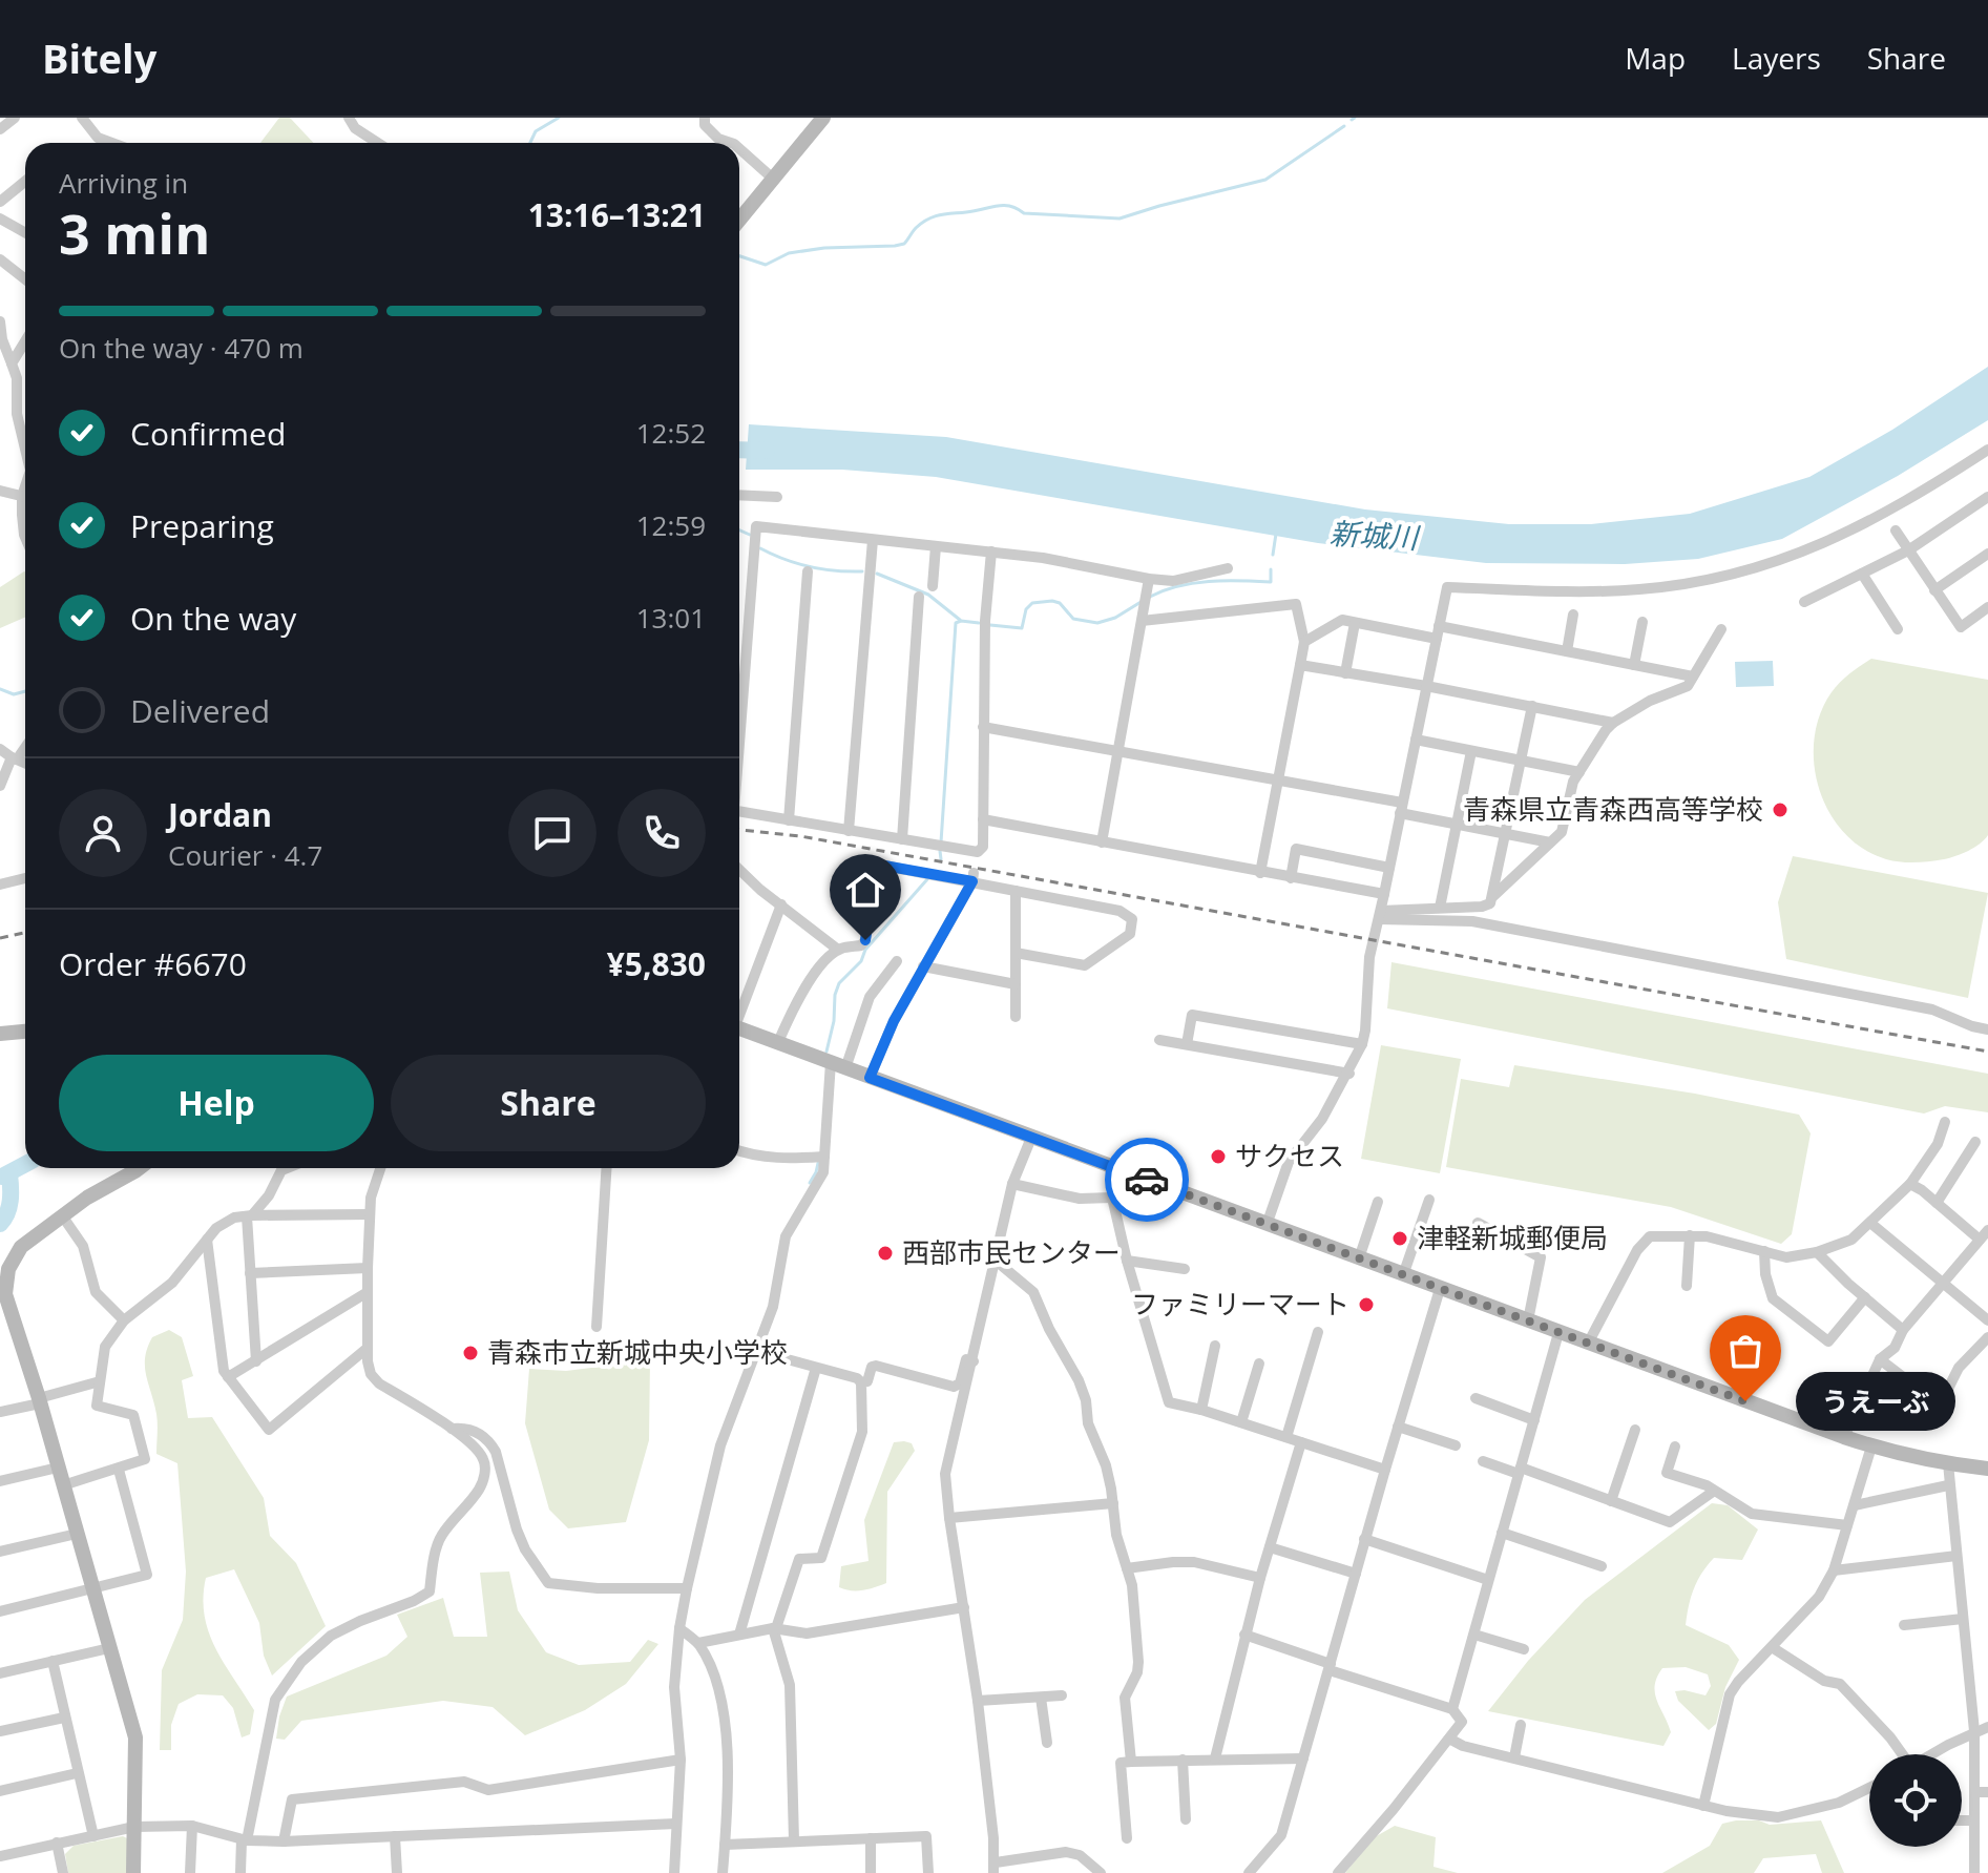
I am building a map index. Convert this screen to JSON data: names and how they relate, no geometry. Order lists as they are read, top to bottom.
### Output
{
  "water": ["新城川"],
  "places": [
    "青森県立青森西高等学校",
    "サクセス",
    "津軽新城郵便局",
    "西部市民センター",
    "ファミリーマート",
    "青森市立新城中央小学校",
    "うえーぶ"
  ],
  "page": {
    "header": "Bitely",
    "nav": ["Map", "Layers", "Share"],
    "heading": ["3 min", "Arriving in", "13:16–13:21"],
    "panel": [
      "Jordan",
      "Courier · 4.7",
      "Order #6670",
      "¥5,830"
    ],
    "bar": "On the way · 470 m",
    "list": [
      ["Confirmed", "12:52"],
      ["Preparing", "12:59"],
      ["On the way", "13:01"],
      "Delivered"
    ],
    "buttons": ["Help", "Share"],
    "bubble": "うえーぶ"
  }
}
